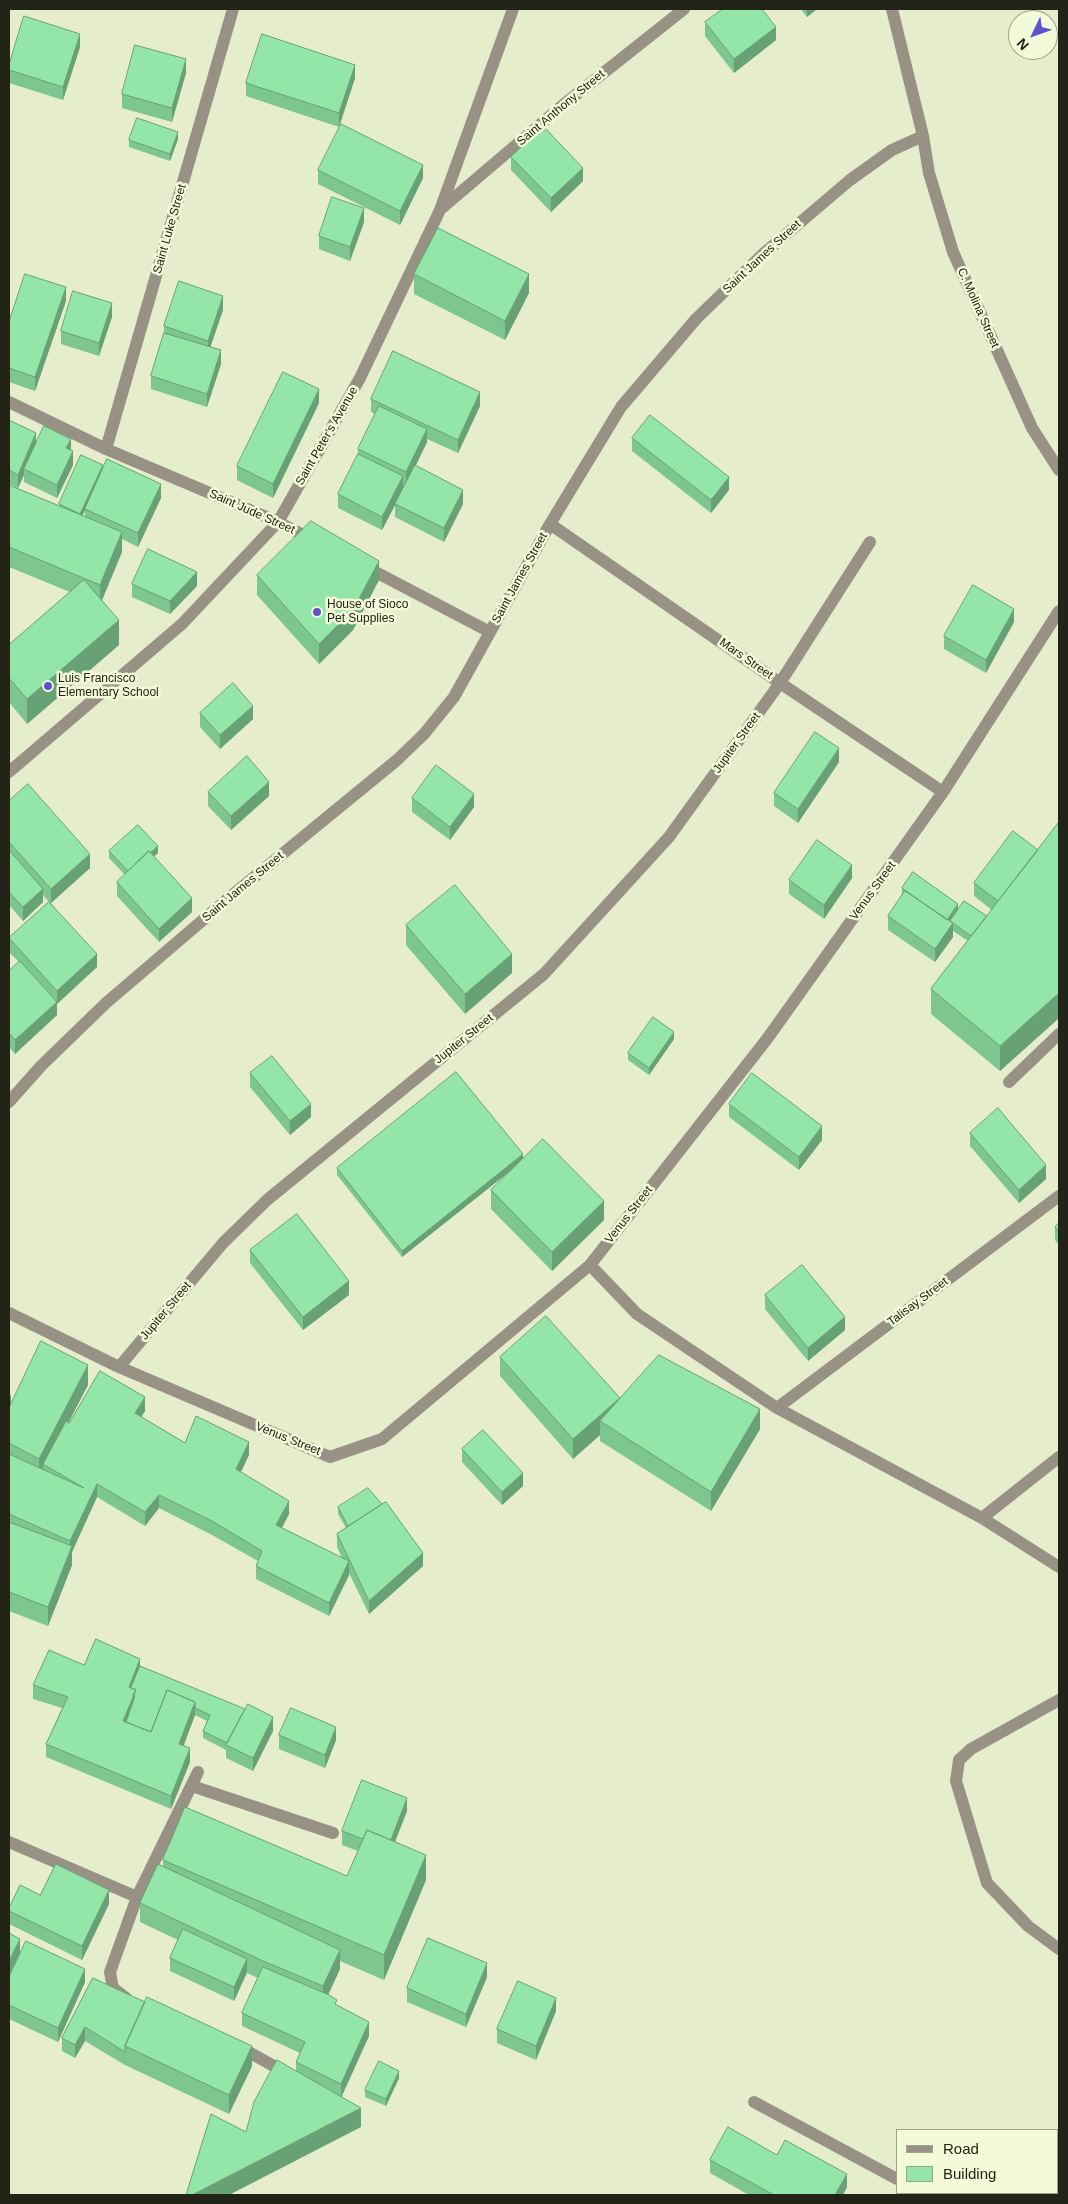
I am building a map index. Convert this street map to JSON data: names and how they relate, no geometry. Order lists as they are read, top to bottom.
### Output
{
  "streets": {
    "street": [
      "Saint Anthony Street",
      "Saint Luke Street",
      "Saint James Street",
      "C. Molina Street",
      "Saint Peter's Avenue",
      "Saint Jude Street",
      "Mars Street",
      "Jupiter Street",
      "Venus Street",
      "Talisay Street"
    ]
  },
  "crossings": [
    ["Saint Anthony Street", "Saint Peter's Avenue"],
    ["Saint Luke Street", "Saint Jude Street"],
    ["Saint James Street", "C. Molina Street"],
    ["Saint James Street", "Mars Street"],
    ["Saint Peter's Avenue", "Saint Jude Street"],
    ["Mars Street", "Jupiter Street"],
    ["Mars Street", "Venus Street"],
    ["Jupiter Street", "Venus Street"]
  ],
  "places": ["House of Sioco Pet Supplies", "Luis Francisco Elementary School"],
  "legend": ["Road", "Building"],
  "north": "bottom left"
}
